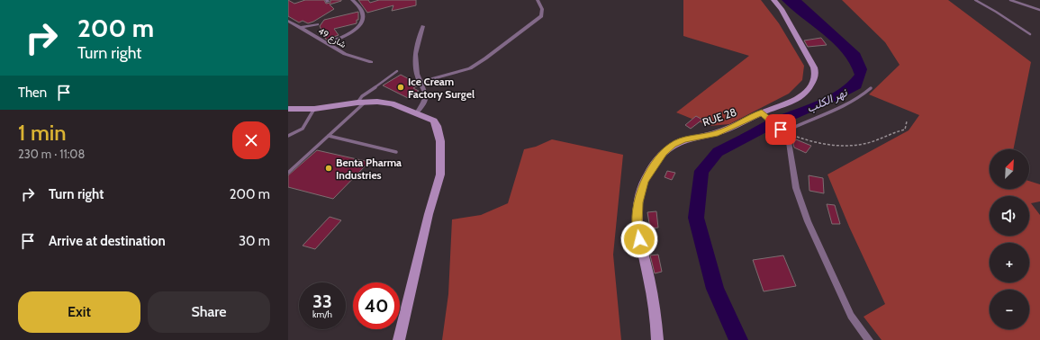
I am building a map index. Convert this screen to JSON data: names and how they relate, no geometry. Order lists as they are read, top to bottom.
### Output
{
  "streets": {
    "street": ["شارع 49", "RUE 28"]
  },
  "water": ["نهر الكلب"],
  "places": ["Ice Cream Factory Surgel", "Benta Pharma Industries"],
  "north": "top right",
  "page": {
    "turn": ["200 m", "Turn right"],
    "then": "Then",
    "heading": ["1 min", "230 m · 11:08"],
    "map_buttons": ["+", "−"],
    "list": [
      {
        "name": "Turn right",
        "value": "200 m"
      },
      {
        "name": "Arrive at destination",
        "value": "30 m"
      }
    ],
    "speed": "33 km/h",
    "limit": "40",
    "buttons": ["Exit", "Share"]
  }
}
